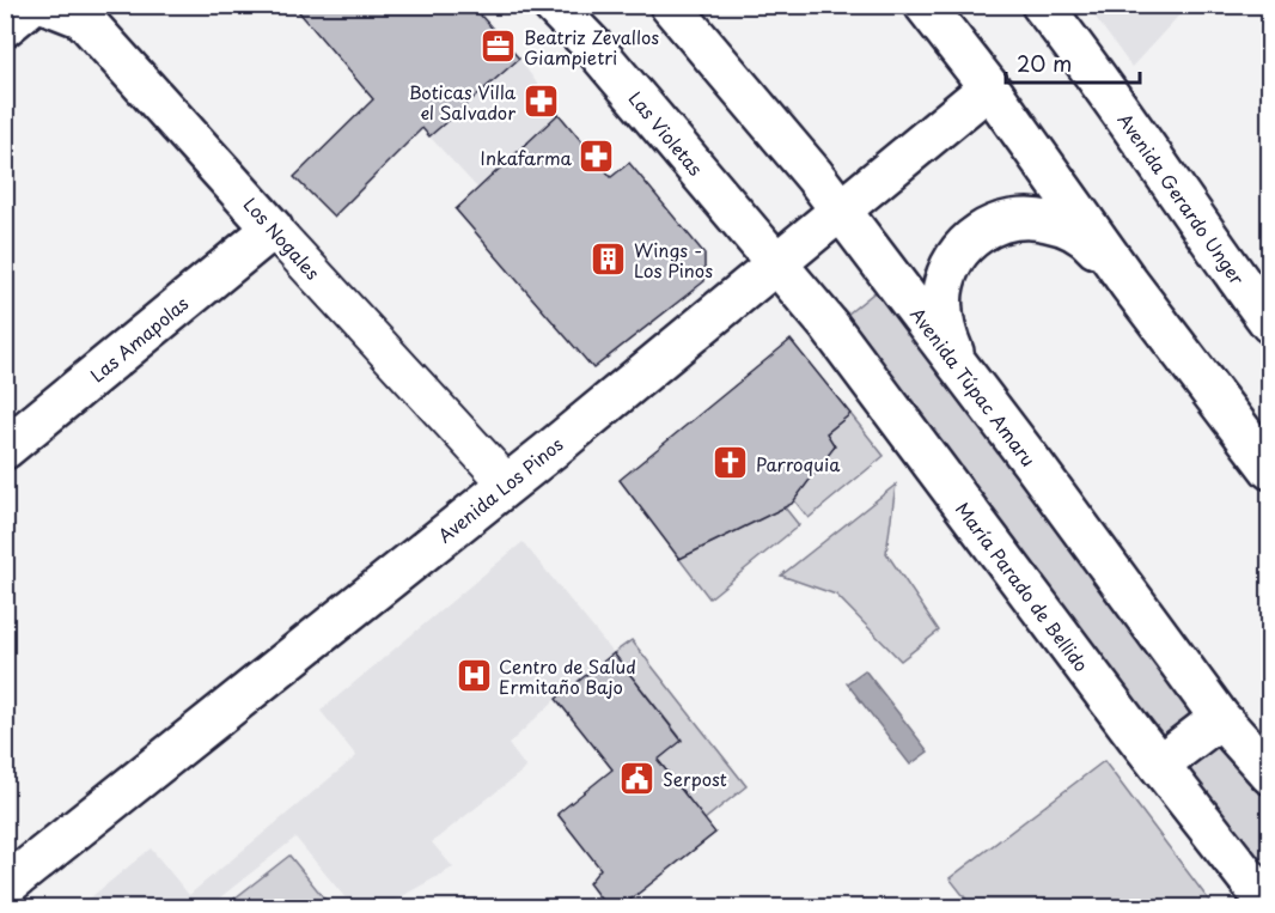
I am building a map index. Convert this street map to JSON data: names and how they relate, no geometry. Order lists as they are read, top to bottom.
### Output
{
  "streets": {
    "street": [
      "Las Violetas",
      "Avenida Gerardo Unger",
      "Los Nogales",
      "Las Amapolas",
      "Avenida Túpac Amaru",
      "Avenida Los Pinos",
      "María Parado de Bellido"
    ]
  },
  "crossings": [
    ["Las Violetas", "Avenida Los Pinos"],
    ["Las Violetas", "María Parado de Bellido"],
    ["Los Nogales", "Las Amapolas"],
    ["Los Nogales", "Avenida Los Pinos"],
    ["Avenida Túpac Amaru", "Avenida Los Pinos"],
    ["Avenida Los Pinos", "María Parado de Bellido"]
  ],
  "places": {
    "office": ["Beatriz Zevallos Giampietri"],
    "pharmacy": ["Boticas Villa el Salvador", "Inkafarma"],
    "building": ["Wings - Los Pinos"],
    "church": ["Parroquia"],
    "hospital": ["Centro de Salud Ermitaño Bajo"],
    "public building": ["Serpost"]
  },
  "scale_bar": "20 m"
}
